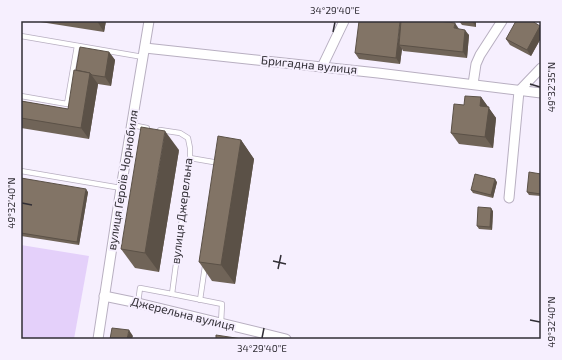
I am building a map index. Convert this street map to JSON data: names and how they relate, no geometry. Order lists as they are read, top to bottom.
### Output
{
  "streets": {
    "street": ["Бригадна вулиця", "вулиця Героїв Чорнобиля", "Джерельна вулиця"],
    "lane": ["вулиця Джерельна"]
  },
  "crossings": [
    ["Бригадна вулиця", "вулиця Героїв Чорнобиля"],
    ["вулиця Героїв Чорнобиля", "вулиця Джерельна"],
    ["вулиця Героїв Чорнобиля", "Джерельна вулиця"]
  ],
  "coordinates": ["34°29'40\"E", "49°32'35\"N", "49°32'40\"N"]
}
